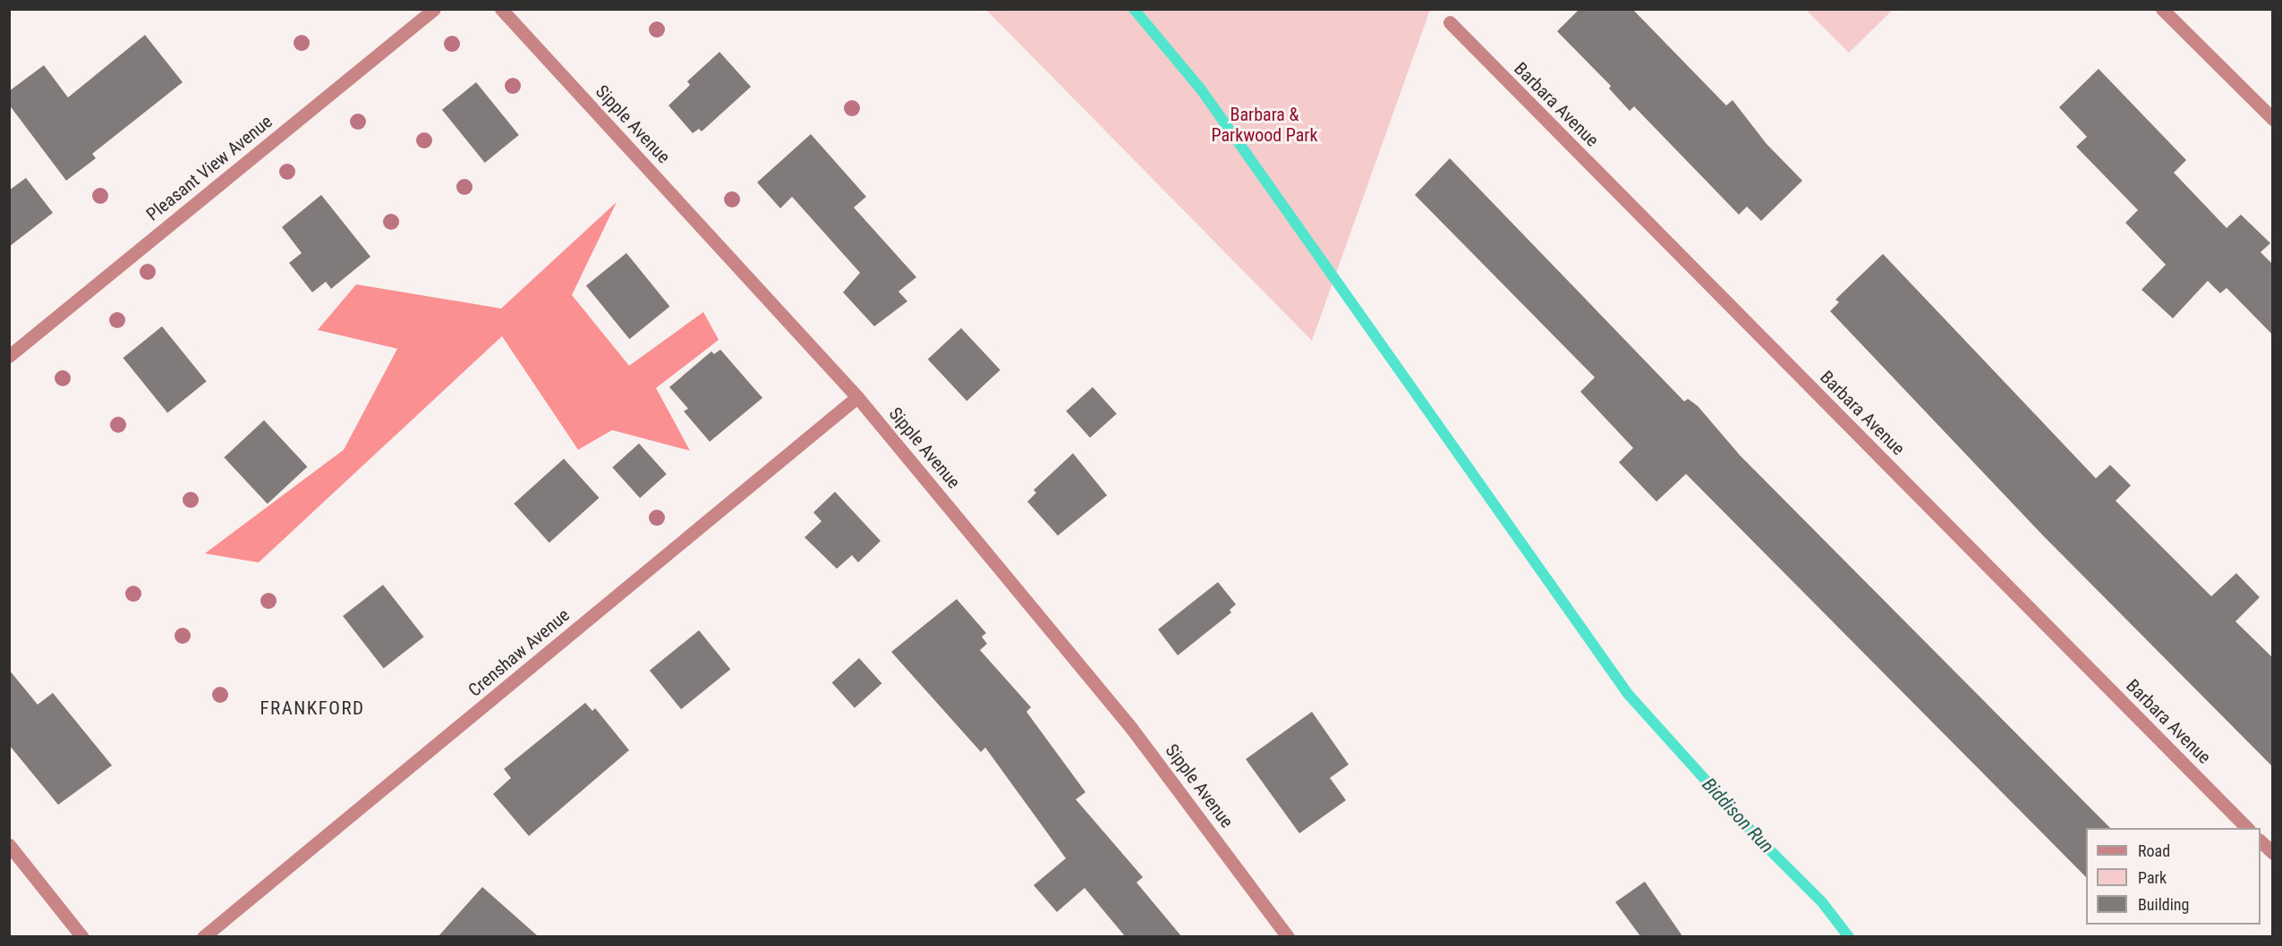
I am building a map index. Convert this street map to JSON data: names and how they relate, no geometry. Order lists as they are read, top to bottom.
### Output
{
  "streets": {
    "street": [
      "Barbara Avenue",
      "Sipple Avenue",
      "Pleasant View Avenue",
      "Crenshaw Avenue"
    ]
  },
  "crossings": [
    ["Sipple Avenue", "Crenshaw Avenue"]
  ],
  "districts": ["FRANKFORD"],
  "water": ["Biddison Run"],
  "parks": ["Barbara & Parkwood Park"],
  "legend": ["Road", "Park", "Building"]
}
